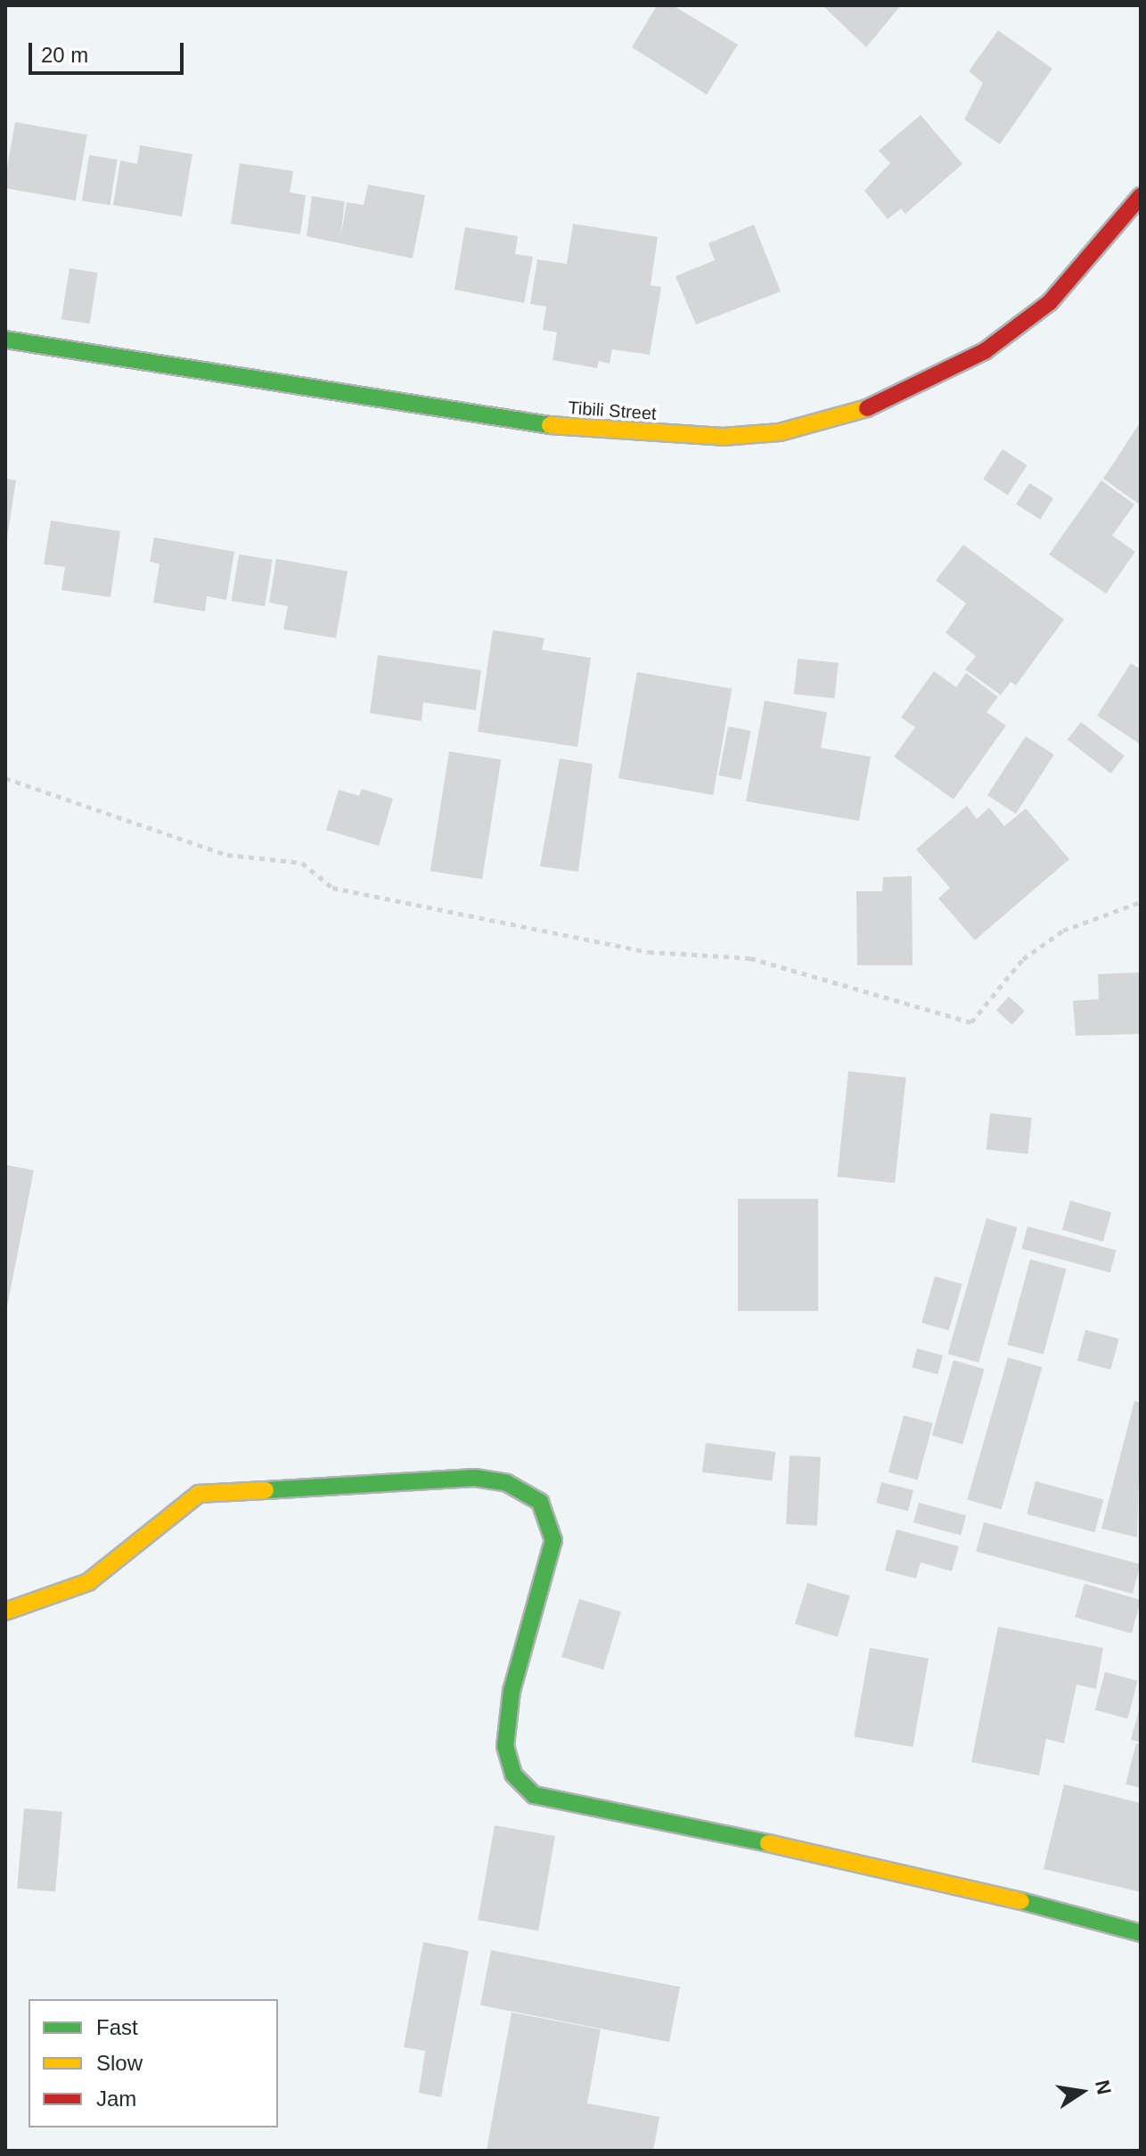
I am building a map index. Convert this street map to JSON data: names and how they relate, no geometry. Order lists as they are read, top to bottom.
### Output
{
  "streets": {
    "street": ["Tibili Street"]
  },
  "legend": ["Fast", "Slow", "Jam"],
  "scale_bar": "20 m",
  "north": "right"
}
